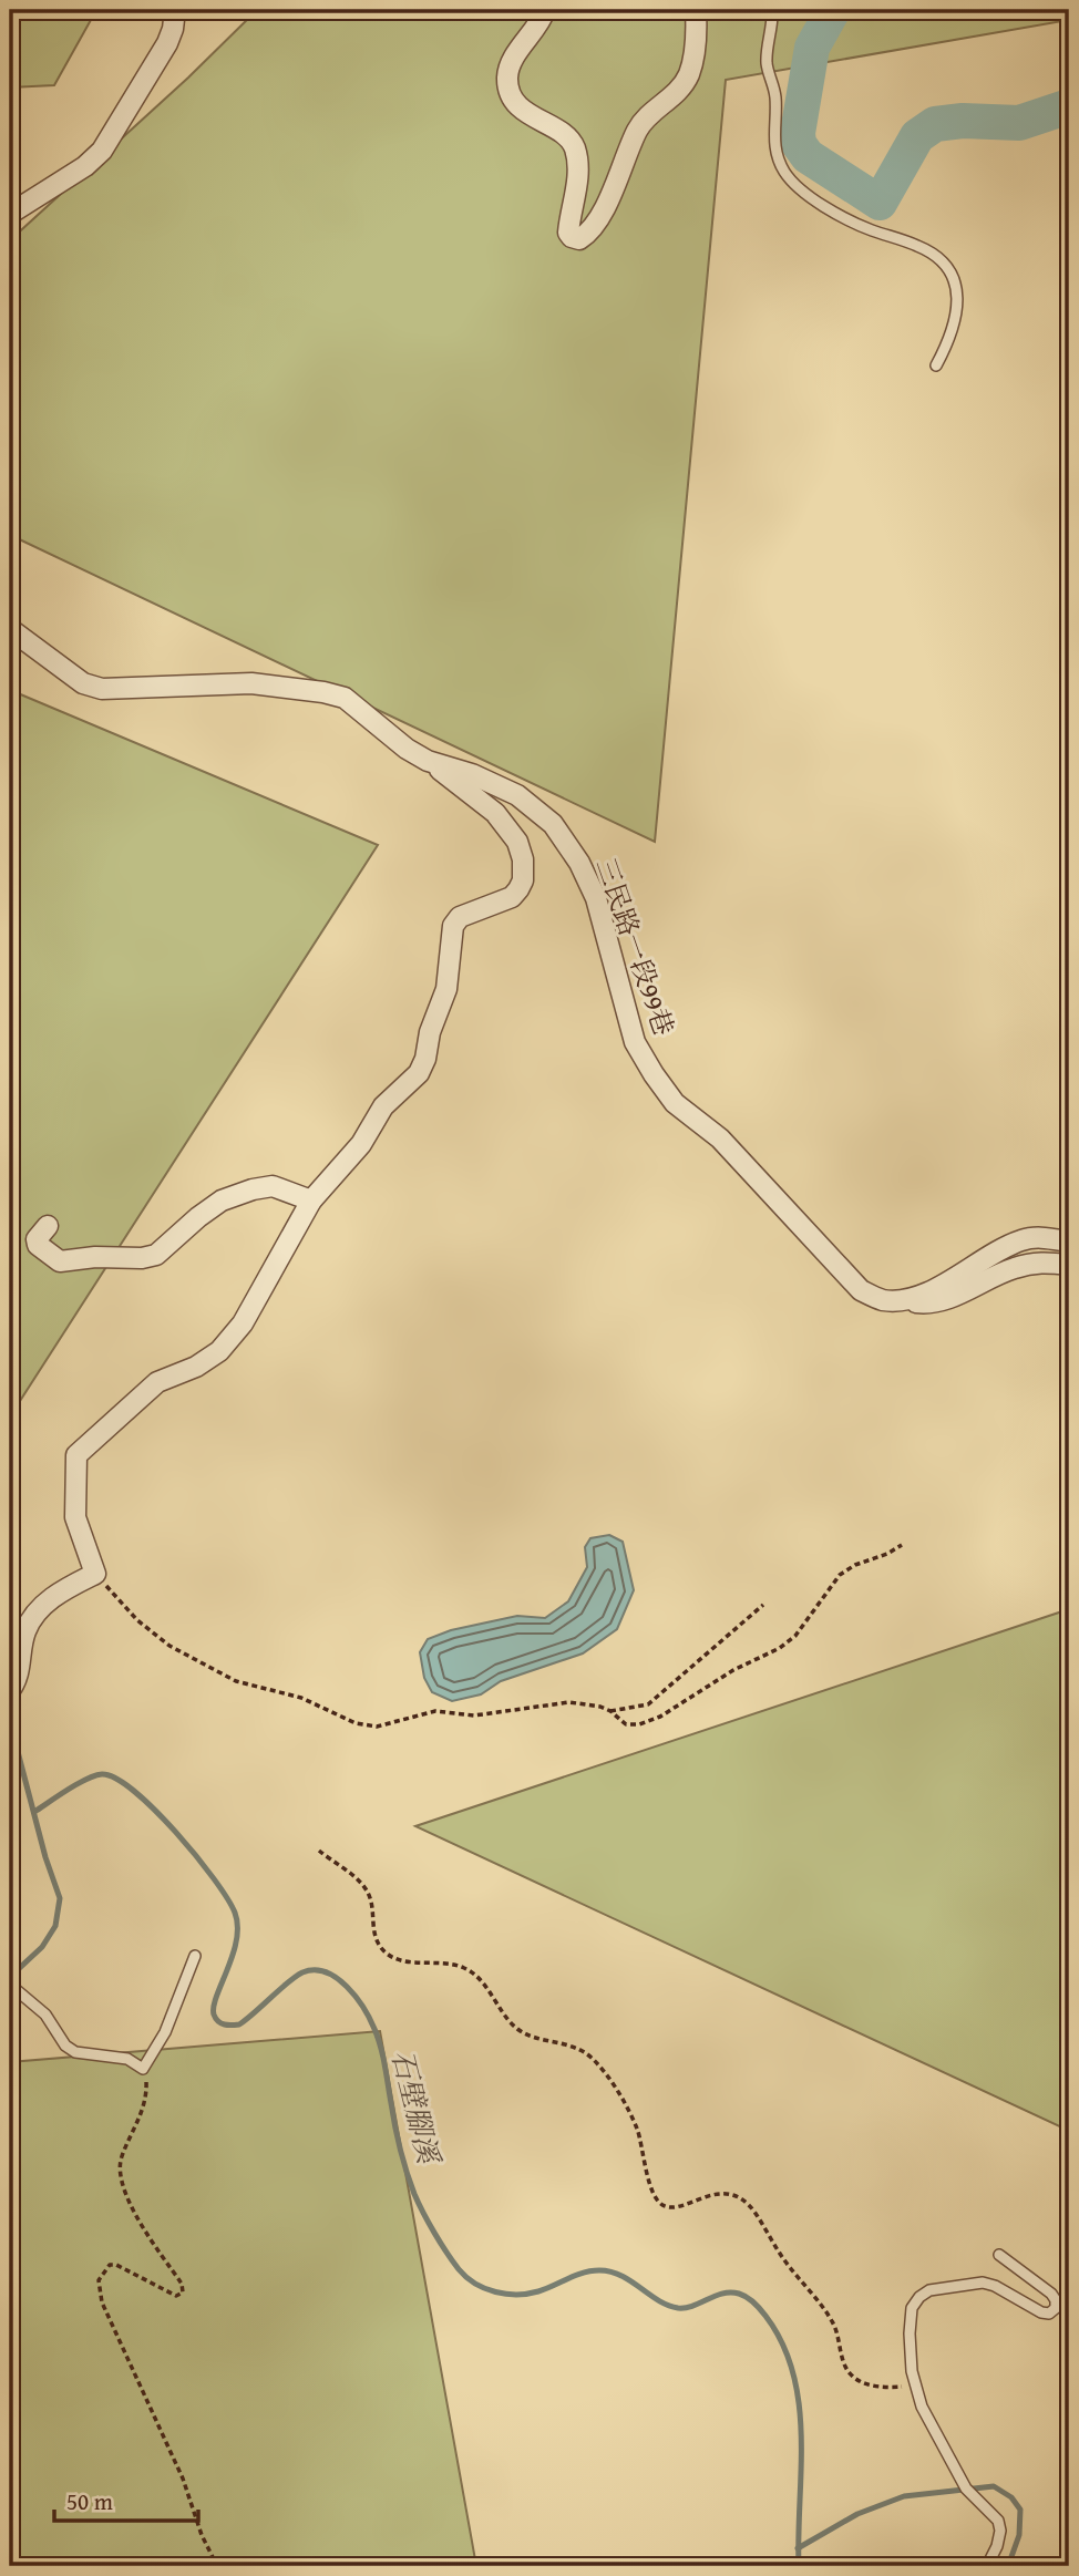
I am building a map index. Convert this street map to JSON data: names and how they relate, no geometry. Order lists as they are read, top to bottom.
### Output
{
  "streets": {
    "street": ["三民路一段99巷"]
  },
  "water": ["石壁腳溪"],
  "scale_bar": "50 m"
}
